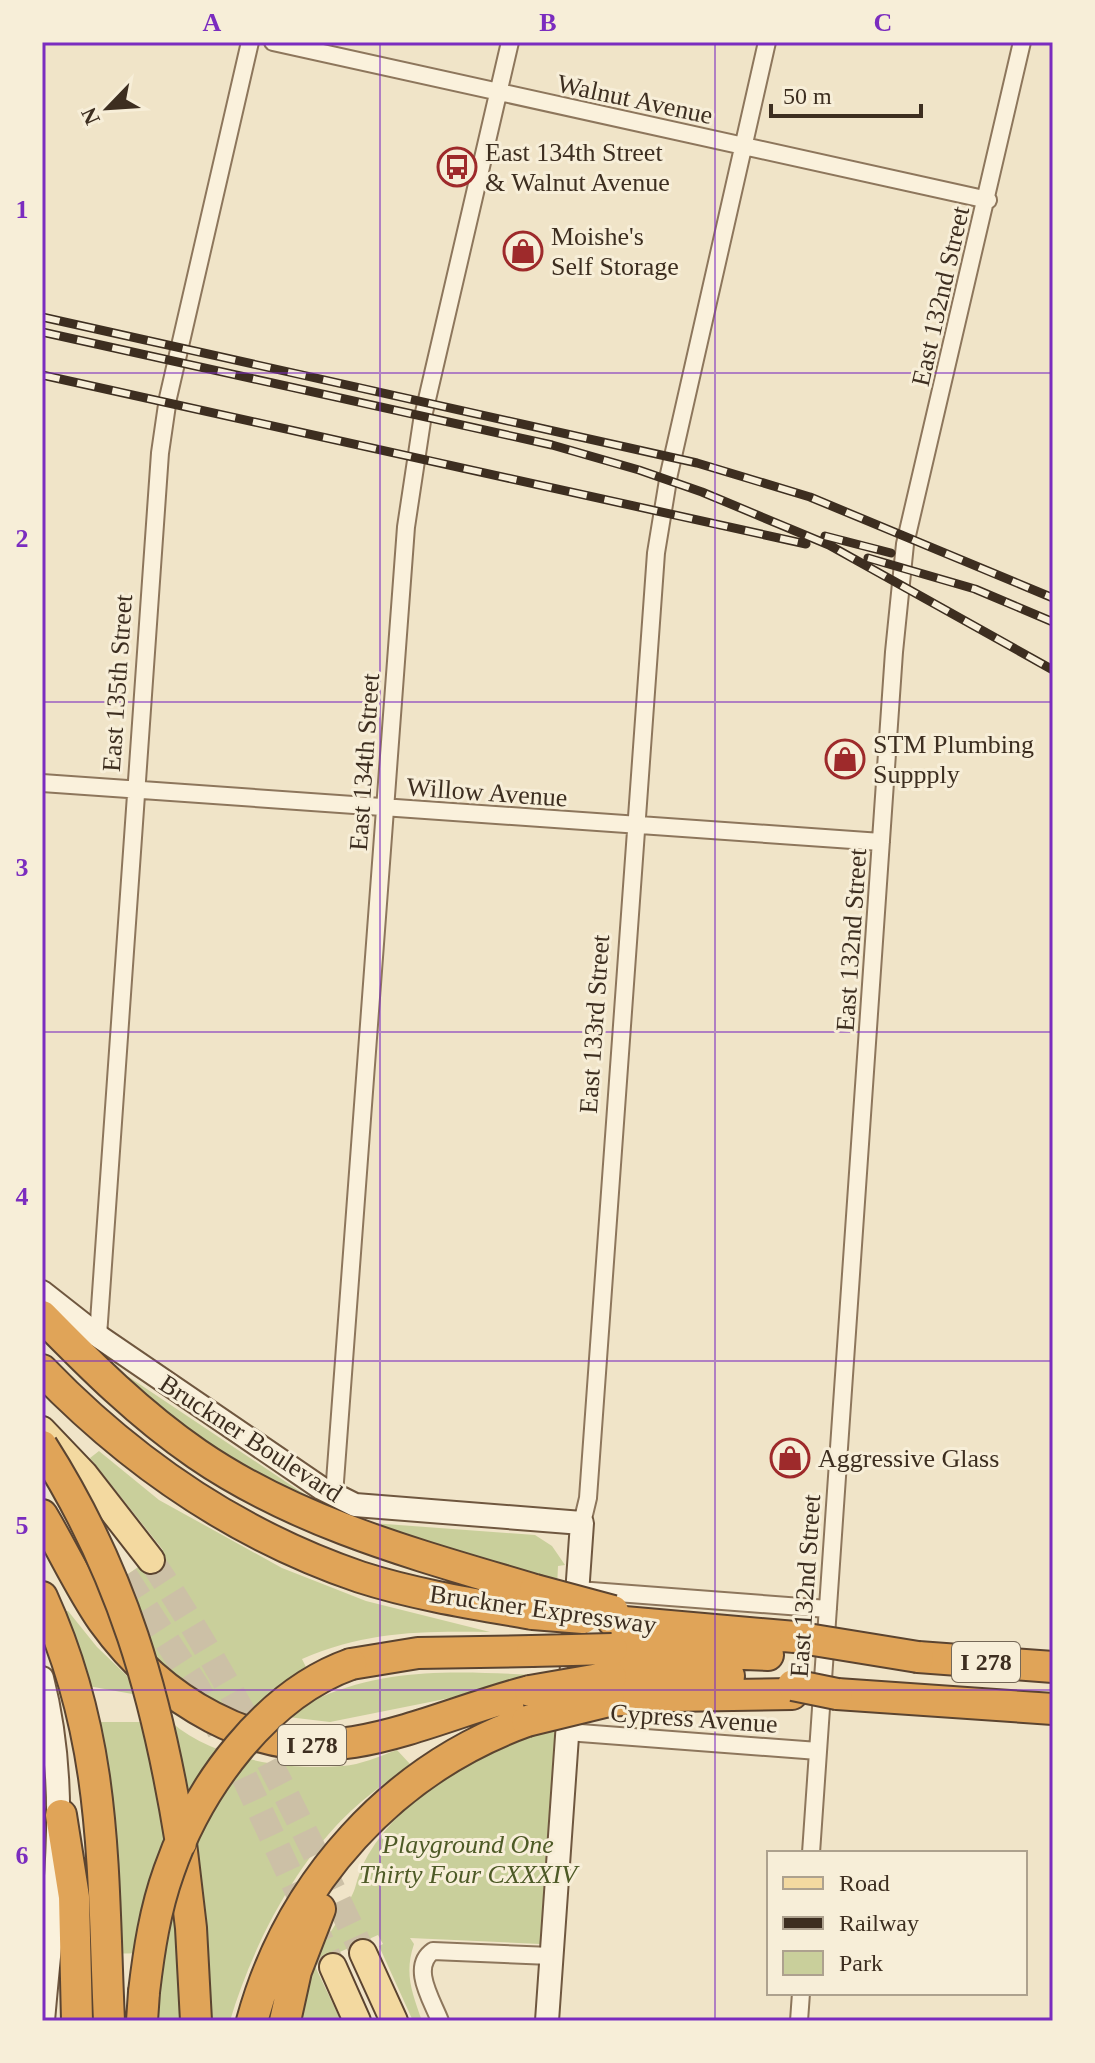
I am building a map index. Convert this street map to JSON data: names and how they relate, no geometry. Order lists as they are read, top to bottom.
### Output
{
  "streets": {
    "highway": ["Bruckner Expressway", "I 278"],
    "street": [
      "Walnut Avenue",
      "East 132nd Street",
      "East 135th Street",
      "East 134th Street",
      "Willow Avenue",
      "East 133rd Street",
      "Bruckner Boulevard",
      "Cypress Avenue"
    ]
  },
  "crossings": [
    ["Walnut Avenue", "East 132nd Street"],
    ["Walnut Avenue", "East 134th Street"],
    ["Walnut Avenue", "East 133rd Street"],
    ["East 132nd Street", "Willow Avenue"],
    ["East 132nd Street", "Cypress Avenue"],
    ["East 135th Street", "Willow Avenue"],
    ["East 135th Street", "Bruckner Boulevard"],
    ["East 134th Street", "Willow Avenue"],
    ["East 134th Street", "Bruckner Boulevard"],
    ["Willow Avenue", "East 133rd Street"],
    ["East 133rd Street", "Bruckner Boulevard"],
    ["East 133rd Street", "Cypress Avenue"],
    ["Bruckner Expressway", "I 278"]
  ],
  "parks": ["Playground One Thirty Four CXXXIV"],
  "places": {
    "bus stop": ["East 134th Street & Walnut Avenue"],
    "shop": ["Moishe's Self Storage", "STM Plumbing Suppply", "Aggressive Glass"]
  },
  "legend": ["Road", "Railway", "Park"],
  "scale_bar": "50 m",
  "north": "bottom left",
  "grid": {
    "columns": ["A", "B", "C"],
    "rows": [
      "1",
      "2",
      "3",
      "4",
      "5",
      "6"
    ]
  }
}
